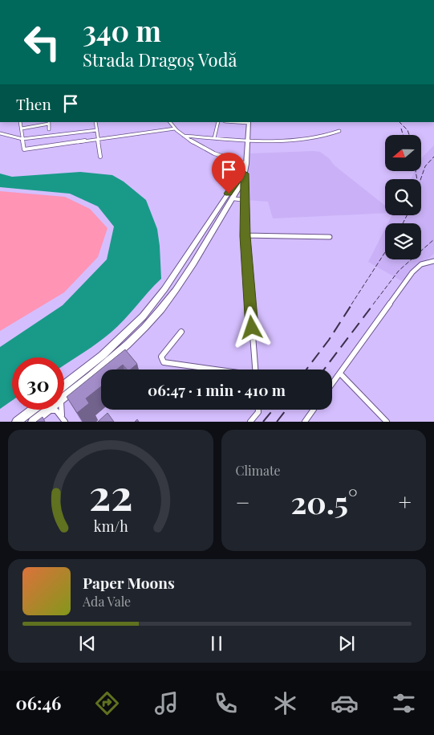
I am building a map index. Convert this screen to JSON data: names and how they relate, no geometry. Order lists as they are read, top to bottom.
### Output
{
  "north": "left",
  "page": {
    "turn": ["340 m", "Strada Dragoș Vodă"],
    "then": "Then",
    "limit": "30",
    "trip": "06:47 · 1 min · 410 m",
    "tile": "Climate",
    "heat": ["−", "20.5°", "+"],
    "song": ["Paper Moons", "Ada Vale"],
    "tabs": "06:46",
    "gauge": ["22", "km/h"]
  }
}
